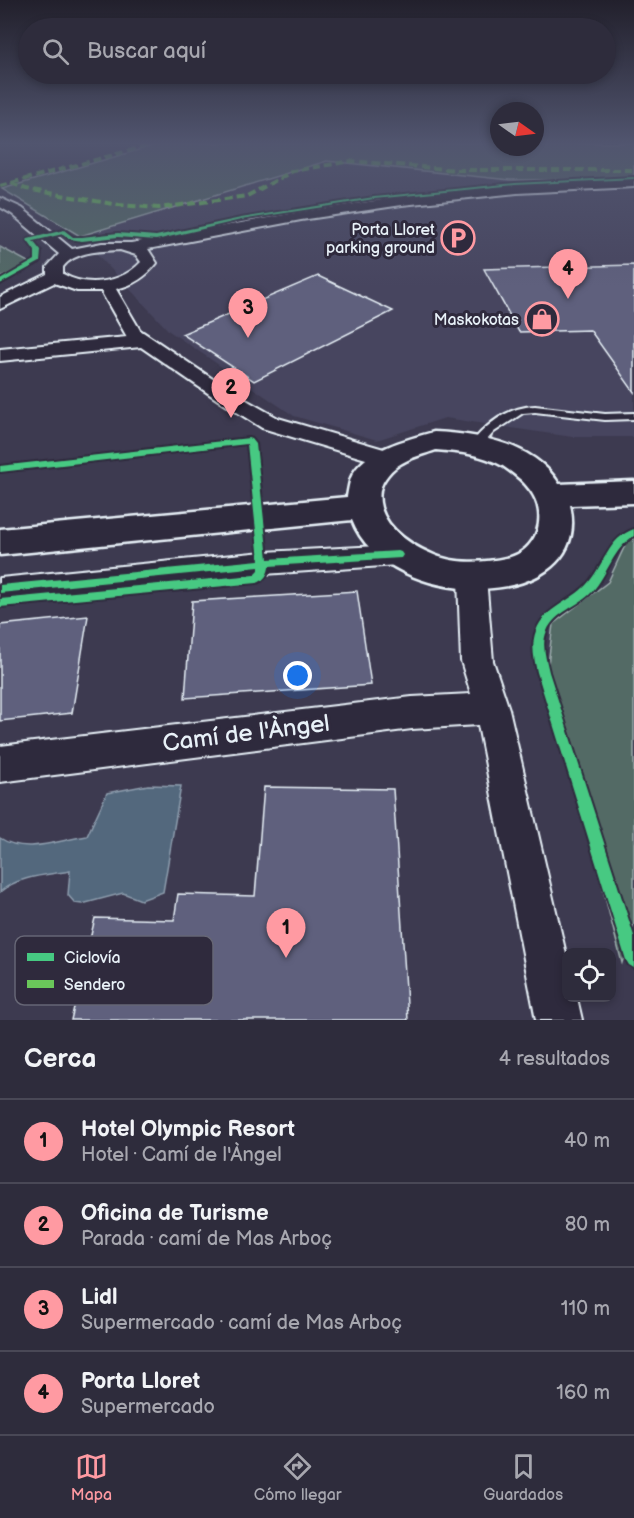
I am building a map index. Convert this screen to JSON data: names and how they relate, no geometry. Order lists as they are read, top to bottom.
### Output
{
  "streets": {
    "street": ["Camí de l'Àngel"]
  },
  "places": {
    "parking": ["Porta Lloret parking ground"],
    "shop": ["Maskokotas"]
  },
  "legend": ["Ciclovía", "Sendero"],
  "north": "right",
  "page": {
    "search": "Buscar aquí",
    "pins": [
      "4",
      "3",
      "2",
      "1"
    ],
    "heading": ["Cerca", "4 resultados"],
    "list": [
      {
        "mark": "1",
        "name": "Hotel Olympic Resort",
        "note": "Hotel · Camí de l'Àngel",
        "value": "40 m"
      },
      {
        "mark": "2",
        "name": "Oficina de Turisme",
        "note": "Parada · camí de Mas Arboç",
        "value": "80 m"
      },
      {
        "mark": "3",
        "name": "Lidl",
        "note": "Supermercado · camí de Mas Arboç",
        "value": "110 m"
      },
      {
        "mark": "4",
        "name": "Porta Lloret",
        "note": "Supermercado",
        "value": "160 m"
      }
    ],
    "nav": ["Mapa", "Cómo llegar", "Guardados"]
  }
}
